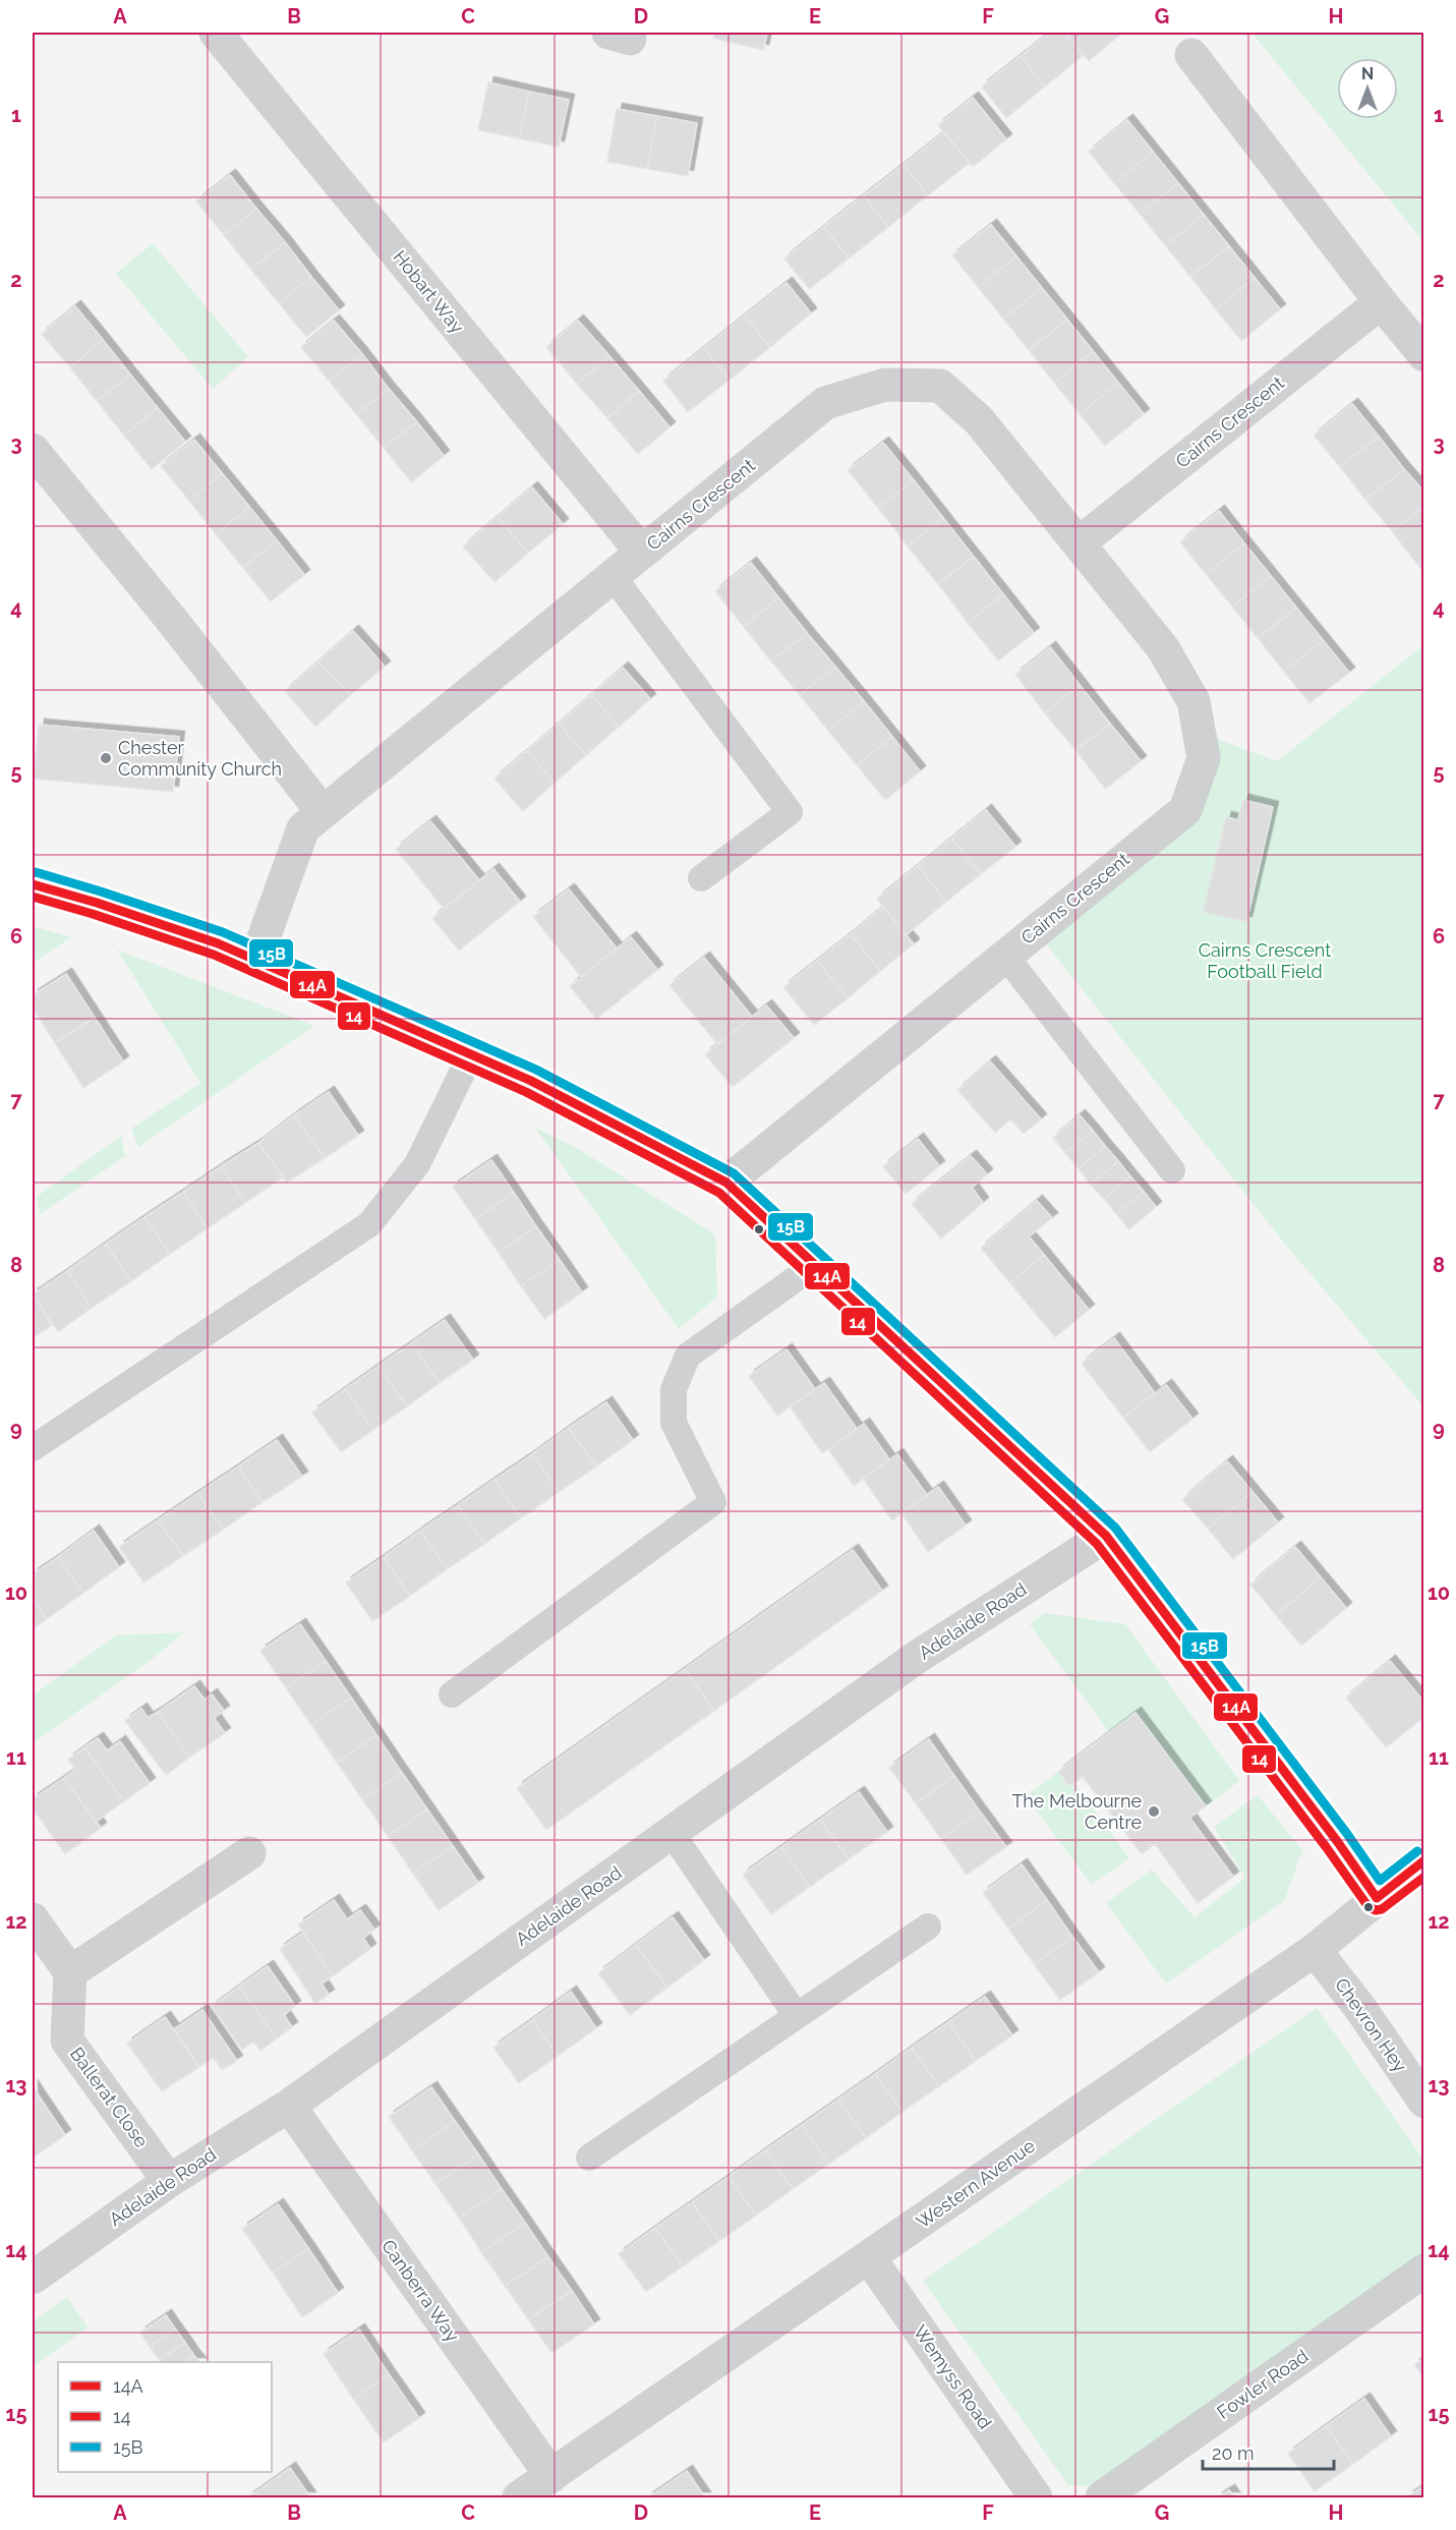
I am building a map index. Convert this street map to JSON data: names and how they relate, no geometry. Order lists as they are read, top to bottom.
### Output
{
  "streets": {
    "street": [
      "Hobart Way",
      "Cairns Crescent",
      "Adelaide Road",
      "Chevron Hey",
      "Ballerat Close",
      "Western Avenue",
      "Canberra Way",
      "Wemyss Road",
      "Fowler Road"
    ]
  },
  "crossings": [
    ["Hobart Way", "Cairns Crescent"],
    ["Adelaide Road", "Ballerat Close"],
    ["Adelaide Road", "Canberra Way"],
    ["Chevron Hey", "Western Avenue"],
    ["Western Avenue", "Canberra Way"],
    ["Western Avenue", "Wemyss Road"]
  ],
  "parks": ["Cairns Crescent Football Field"],
  "places": ["Chester Community Church", "The Melbourne Centre"],
  "lines": ["transit line 15B", "transit line 14A", "transit line 14"],
  "legend": ["14A", "14", "15B"],
  "scale_bar": "20 m",
  "north": "top",
  "grid": {
    "columns": [
      "A",
      "B",
      "C",
      "D",
      "E",
      "F",
      "G",
      "H"
    ],
    "rows": [
      "1",
      "2",
      "3",
      "4",
      "5",
      "6",
      "7",
      "8",
      "9",
      "10",
      "11",
      "12",
      "13",
      "14",
      "15"
    ]
  }
}
